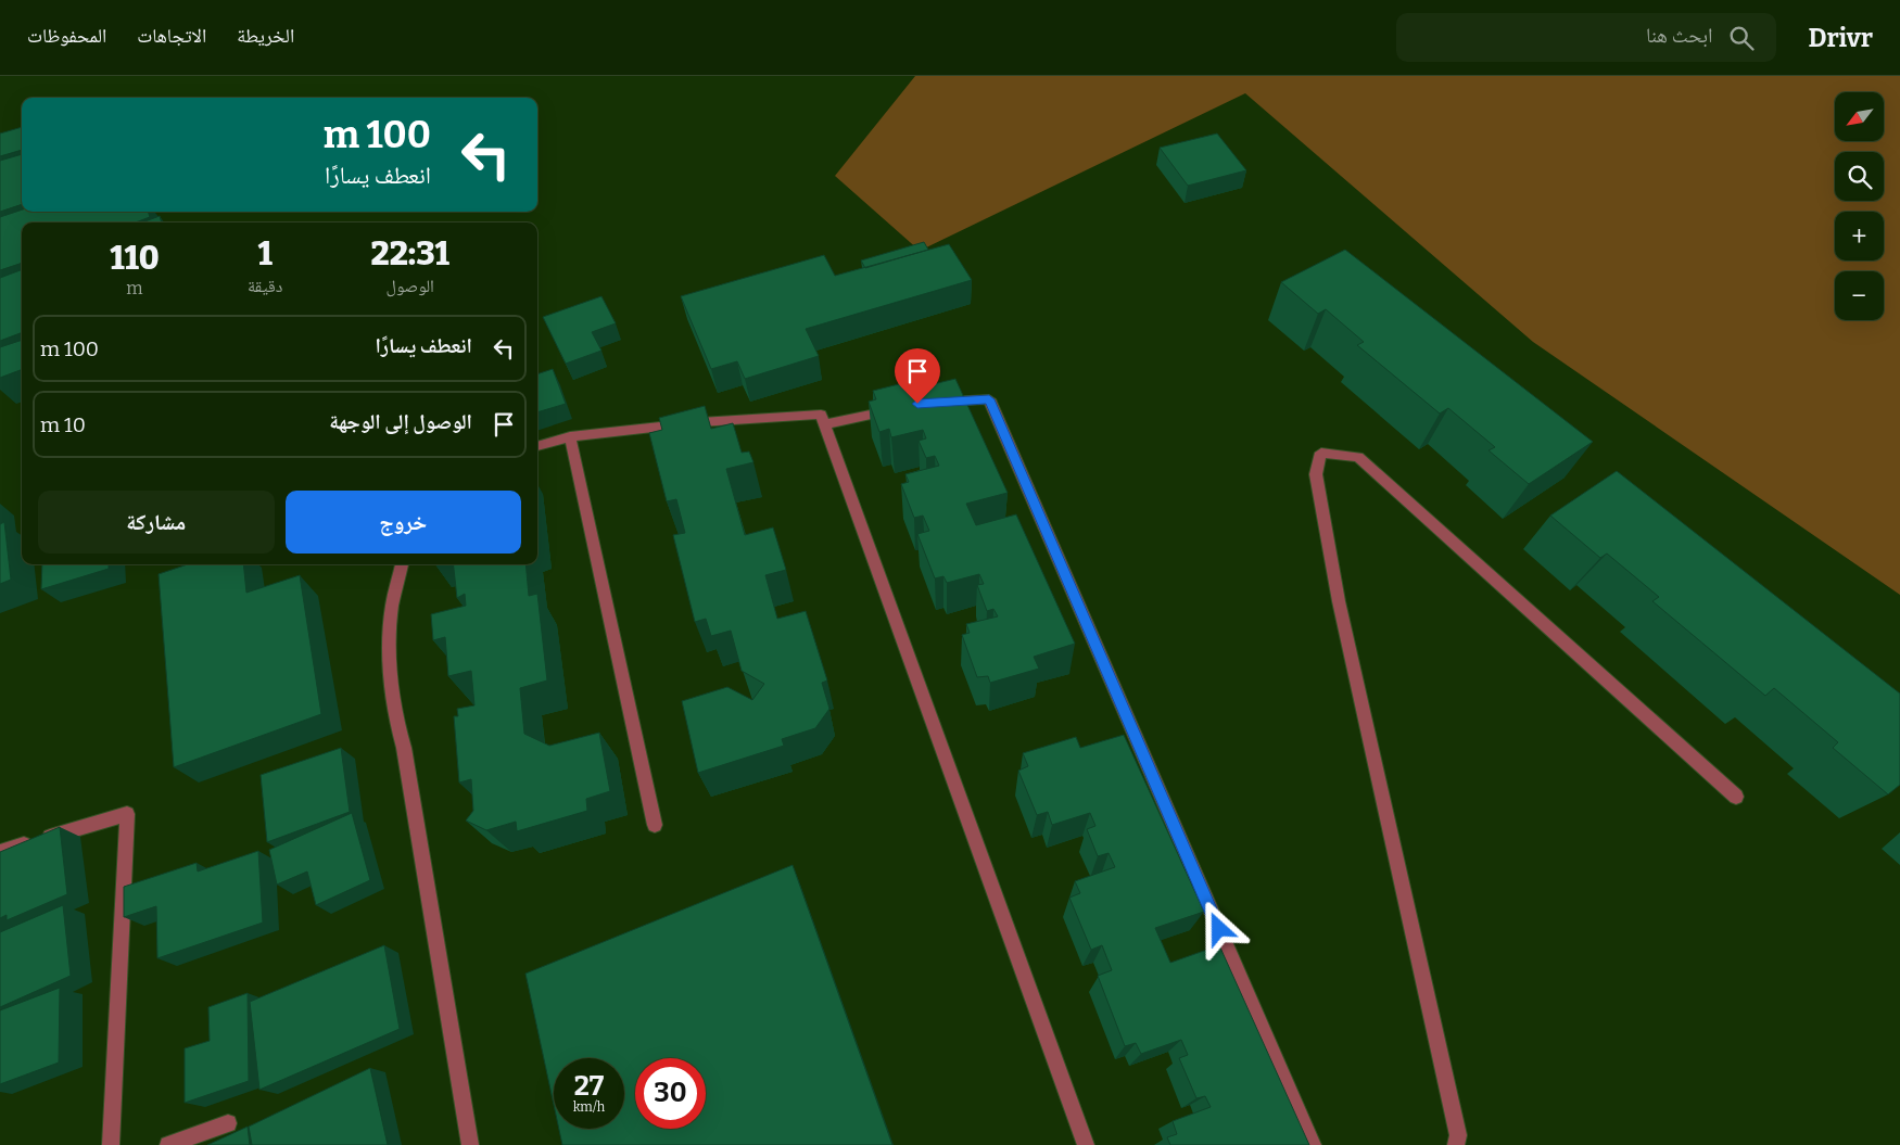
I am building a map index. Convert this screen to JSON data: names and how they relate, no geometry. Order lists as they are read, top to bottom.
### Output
{
  "north": "bottom left",
  "page": {
    "header": "Drivr",
    "search": "ابحث هنا",
    "nav": ["الخريطة", "الاتجاهات", "المحفوظات"],
    "map_buttons": ["+", "−"],
    "turn": ["100 m", "انعطف يسارًا"],
    "eta": [
      "22:31",
      "الوصول",
      "1",
      "دقيقة",
      "110",
      "m"
    ],
    "list": [
      {
        "name": "انعطف يسارًا",
        "value": "100 m"
      },
      {
        "name": "الوصول إلى الوجهة",
        "value": "10 m"
      }
    ],
    "buttons": ["خروج", "مشاركة"],
    "speed": "27 km/h",
    "limit": "30"
  }
}
